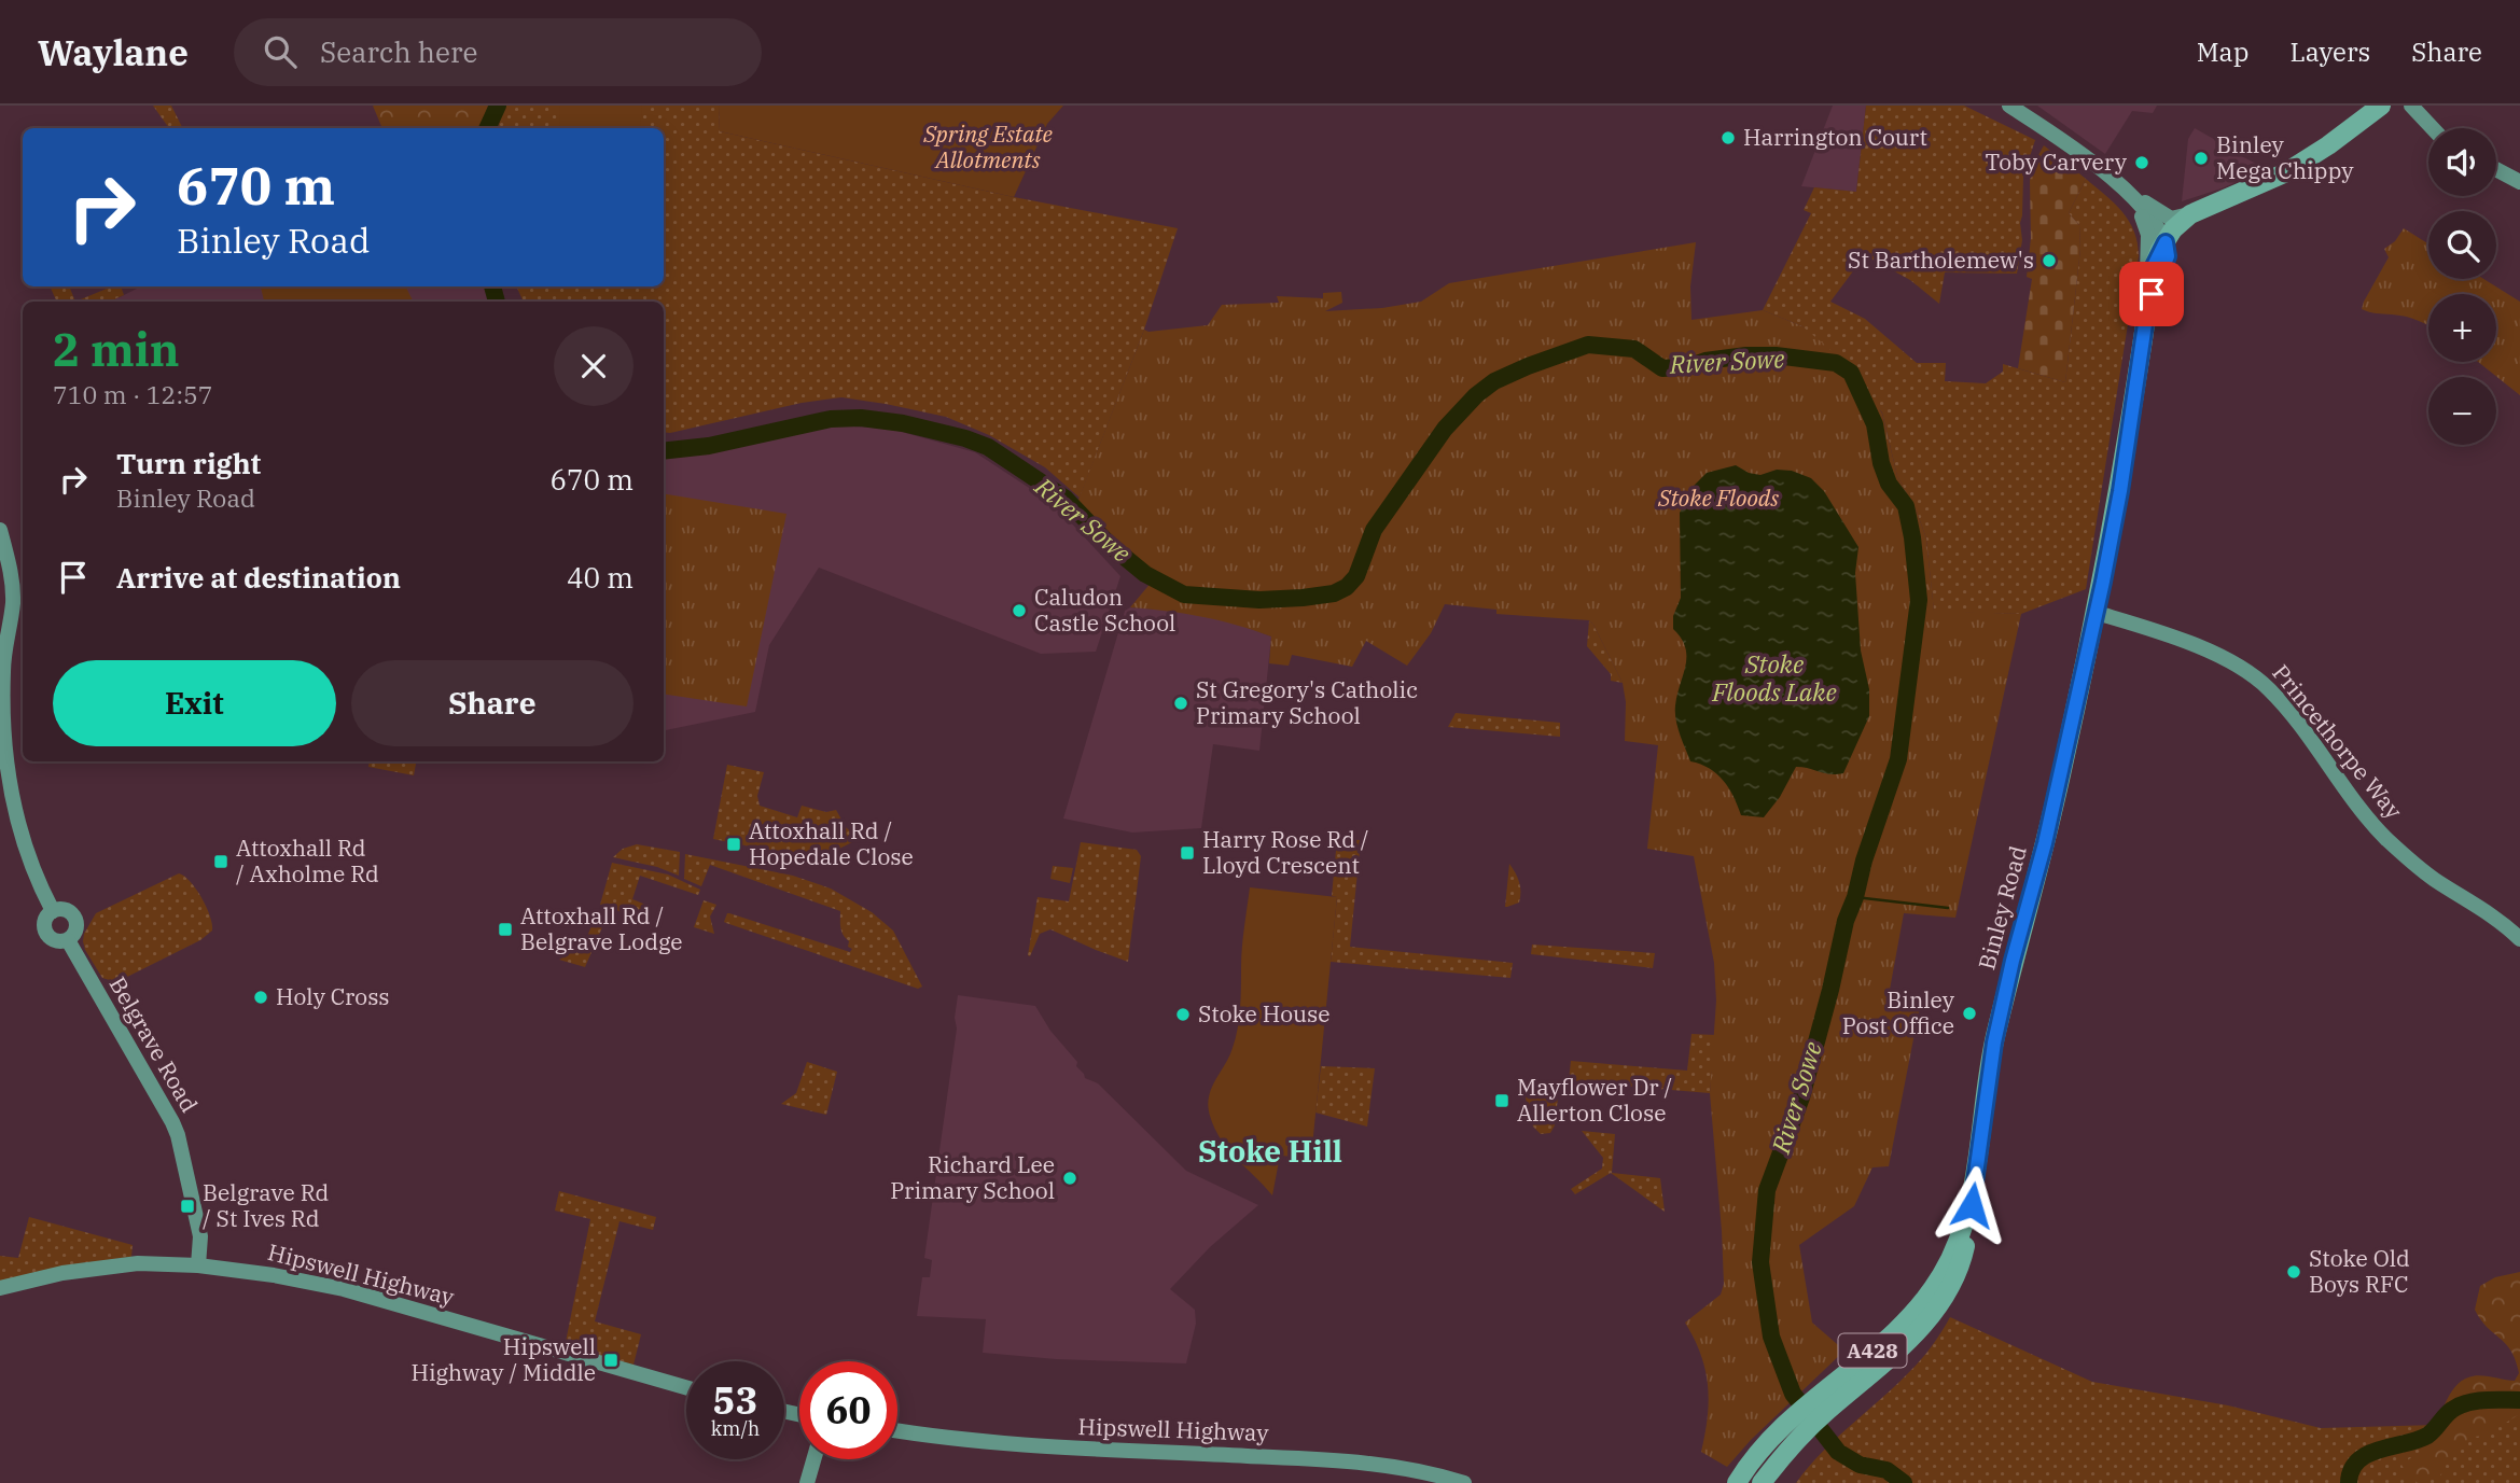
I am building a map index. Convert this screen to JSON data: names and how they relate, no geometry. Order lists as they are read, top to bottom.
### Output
{
  "streets": {
    "main road": ["Binley Road", "A428"],
    "street": ["Princethorpe Way", "Belgrave Road", "Hipswell Highway"]
  },
  "crossings": [
    ["Princethorpe Way", "Binley Road"],
    ["Binley Road", "A428"],
    ["Belgrave Road", "Hipswell Highway"]
  ],
  "districts": ["Stoke Hill"],
  "water": ["River Sowe", "Stoke Floods Lake"],
  "parks": ["Spring Estate Allotments", "Stoke Floods"],
  "places": {
    "other": [
      "Harrington Court",
      "Binley Mega Chippy",
      "Toby Carvery",
      "St Bartholemew's",
      "Caludon Castle School",
      "St Gregory's Catholic Primary School",
      "Holy Cross",
      "Binley Post Office",
      "Stoke House",
      "Richard Lee Primary School",
      "Stoke Old Boys RFC"
    ],
    "transit": [
      "Attoxhall Rd / Hopedale Close",
      "Harry Rose Rd / Lloyd Crescent",
      "Attoxhall Rd / Axholme Rd",
      "Attoxhall Rd / Belgrave Lodge",
      "Mayflower Dr / Allerton Close",
      "Belgrave Rd / St Ives Rd",
      "Hipswell Highway / Middle"
    ]
  },
  "page": {
    "header": "Waylane",
    "search": "Search here",
    "nav": ["Map", "Layers", "Share"],
    "map_buttons": ["+", "−"],
    "turn": ["670 m", "Binley Road"],
    "heading": ["2 min", "710 m · 12:57"],
    "list": [
      {
        "name": "Turn right",
        "note": "Binley Road",
        "value": "670 m"
      },
      {
        "name": "Arrive at destination",
        "value": "40 m"
      }
    ],
    "buttons": ["Exit", "Share"],
    "speed": "53 km/h",
    "limit": "60"
  }
}
